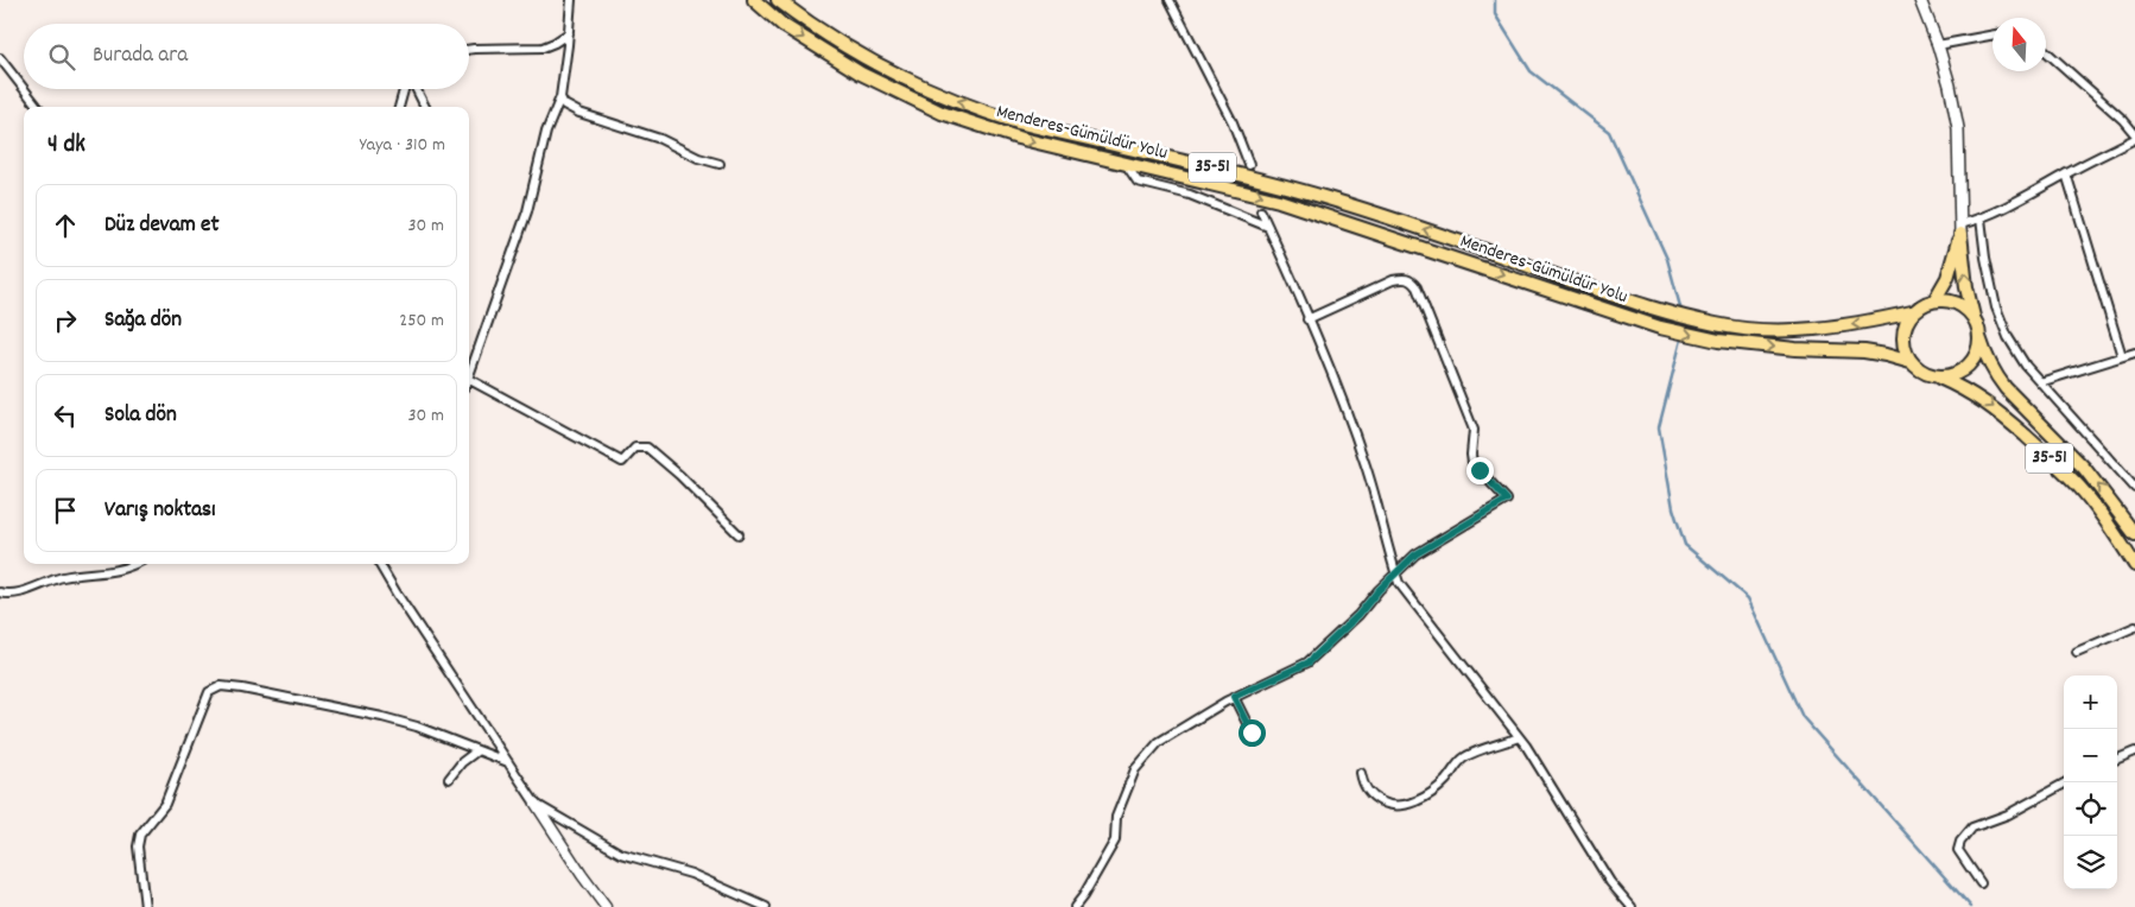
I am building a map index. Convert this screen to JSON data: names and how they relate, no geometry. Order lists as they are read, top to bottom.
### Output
{
  "streets": {
    "main road": ["Menderes-Gümüldür Yolu", "35-51"]
  },
  "crossings": [
    ["Menderes-Gümüldür Yolu", "35-51"]
  ],
  "north": "top",
  "page": {
    "search": "Burada ara",
    "heading": ["4 dk", "Yaya · 310 m"],
    "list": [
      ["Düz devam et", "30 m"],
      ["Sağa dön", "250 m"],
      ["Sola dön", "30 m"],
      "Varış noktası"
    ],
    "map_buttons": ["+", "−"]
  }
}
